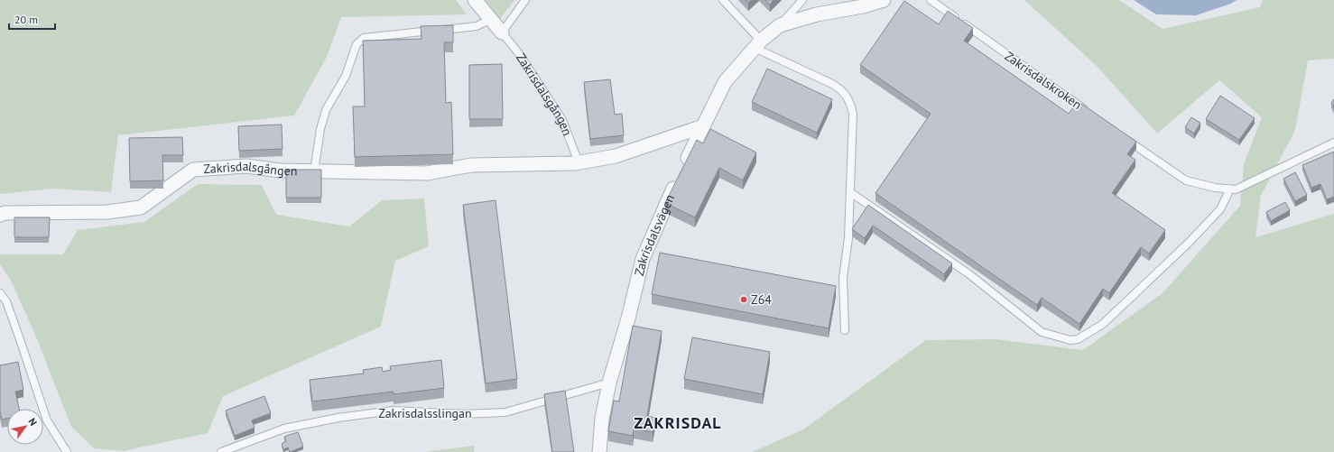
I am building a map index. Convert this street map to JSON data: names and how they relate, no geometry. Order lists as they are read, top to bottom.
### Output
{
  "streets": {
    "street": ["Zakrisdalsgången", "Zakrisdalsvägen"],
    "lane": ["Zakrisdalskroken", "Zakrisdalsslingan"]
  },
  "crossings": [
    ["Zakrisdalsgången", "Zakrisdalsvägen"],
    ["Zakrisdalsvägen", "Zakrisdalsslingan"]
  ],
  "districts": ["ZAKRISDAL"],
  "places": ["Z64"],
  "scale_bar": "20 m",
  "north": "top right"
}
